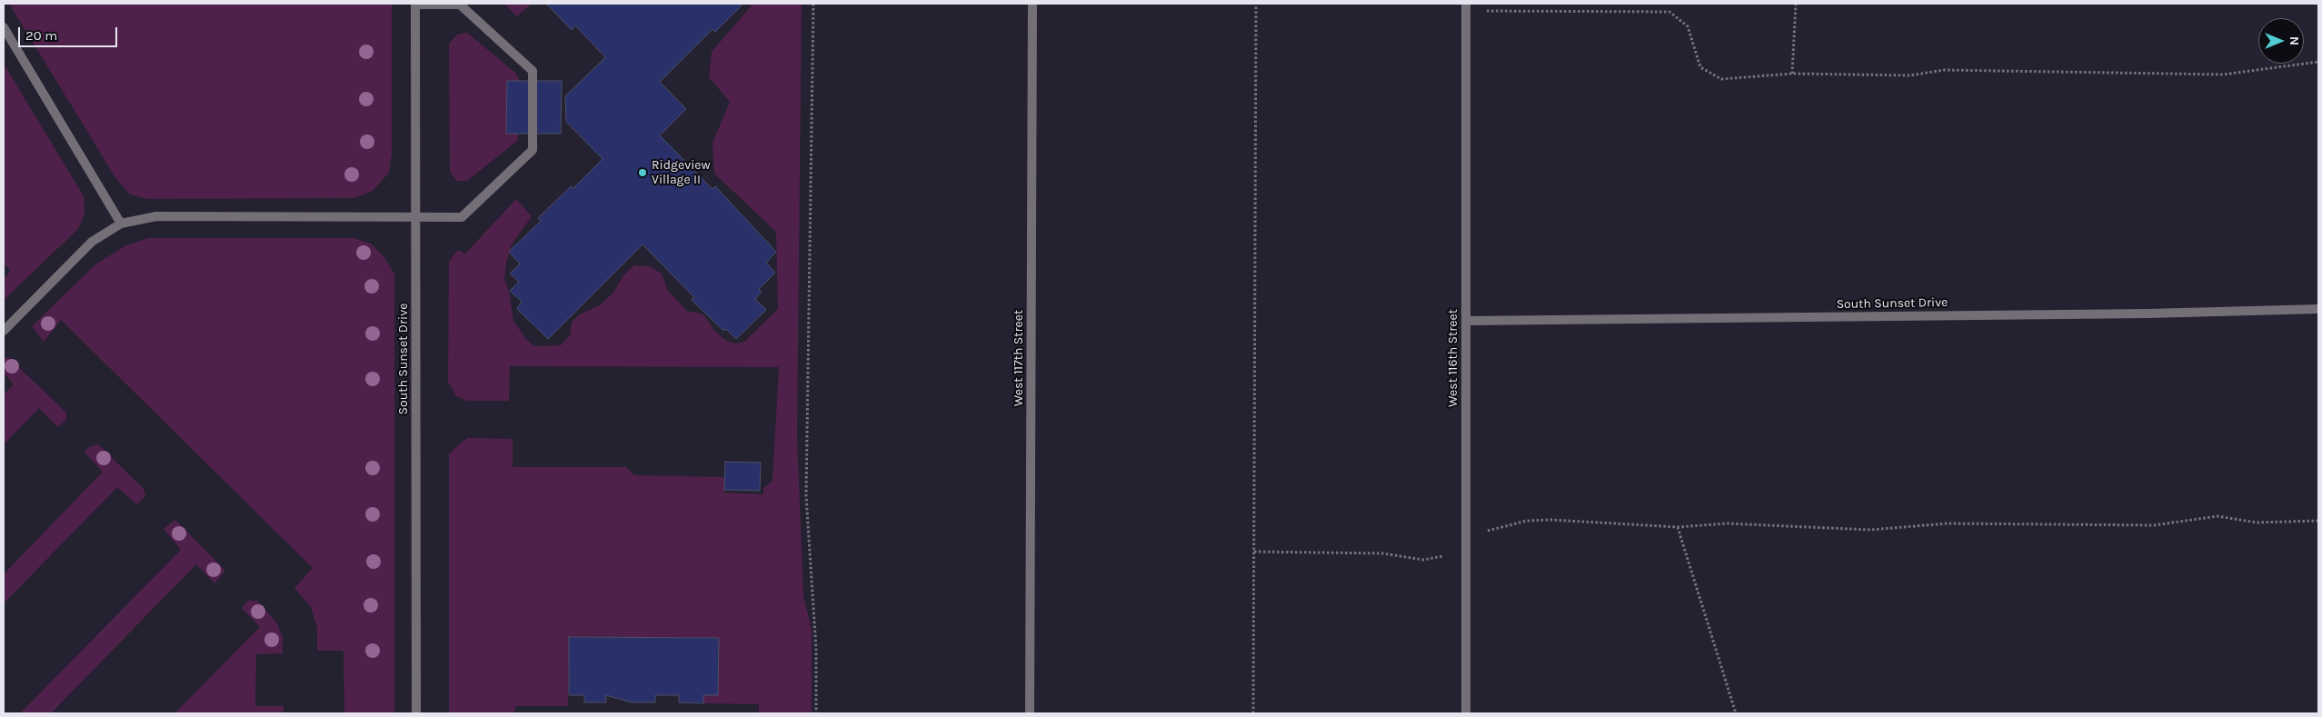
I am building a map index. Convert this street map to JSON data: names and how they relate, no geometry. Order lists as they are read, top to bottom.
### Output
{
  "streets": {
    "street": ["South Sunset Drive", "West 117th Street", "West 116th Street"]
  },
  "crossings": [
    ["South Sunset Drive", "West 116th Street"]
  ],
  "places": ["Ridgeview Village II"],
  "scale_bar": "20 m",
  "north": "right"
}
